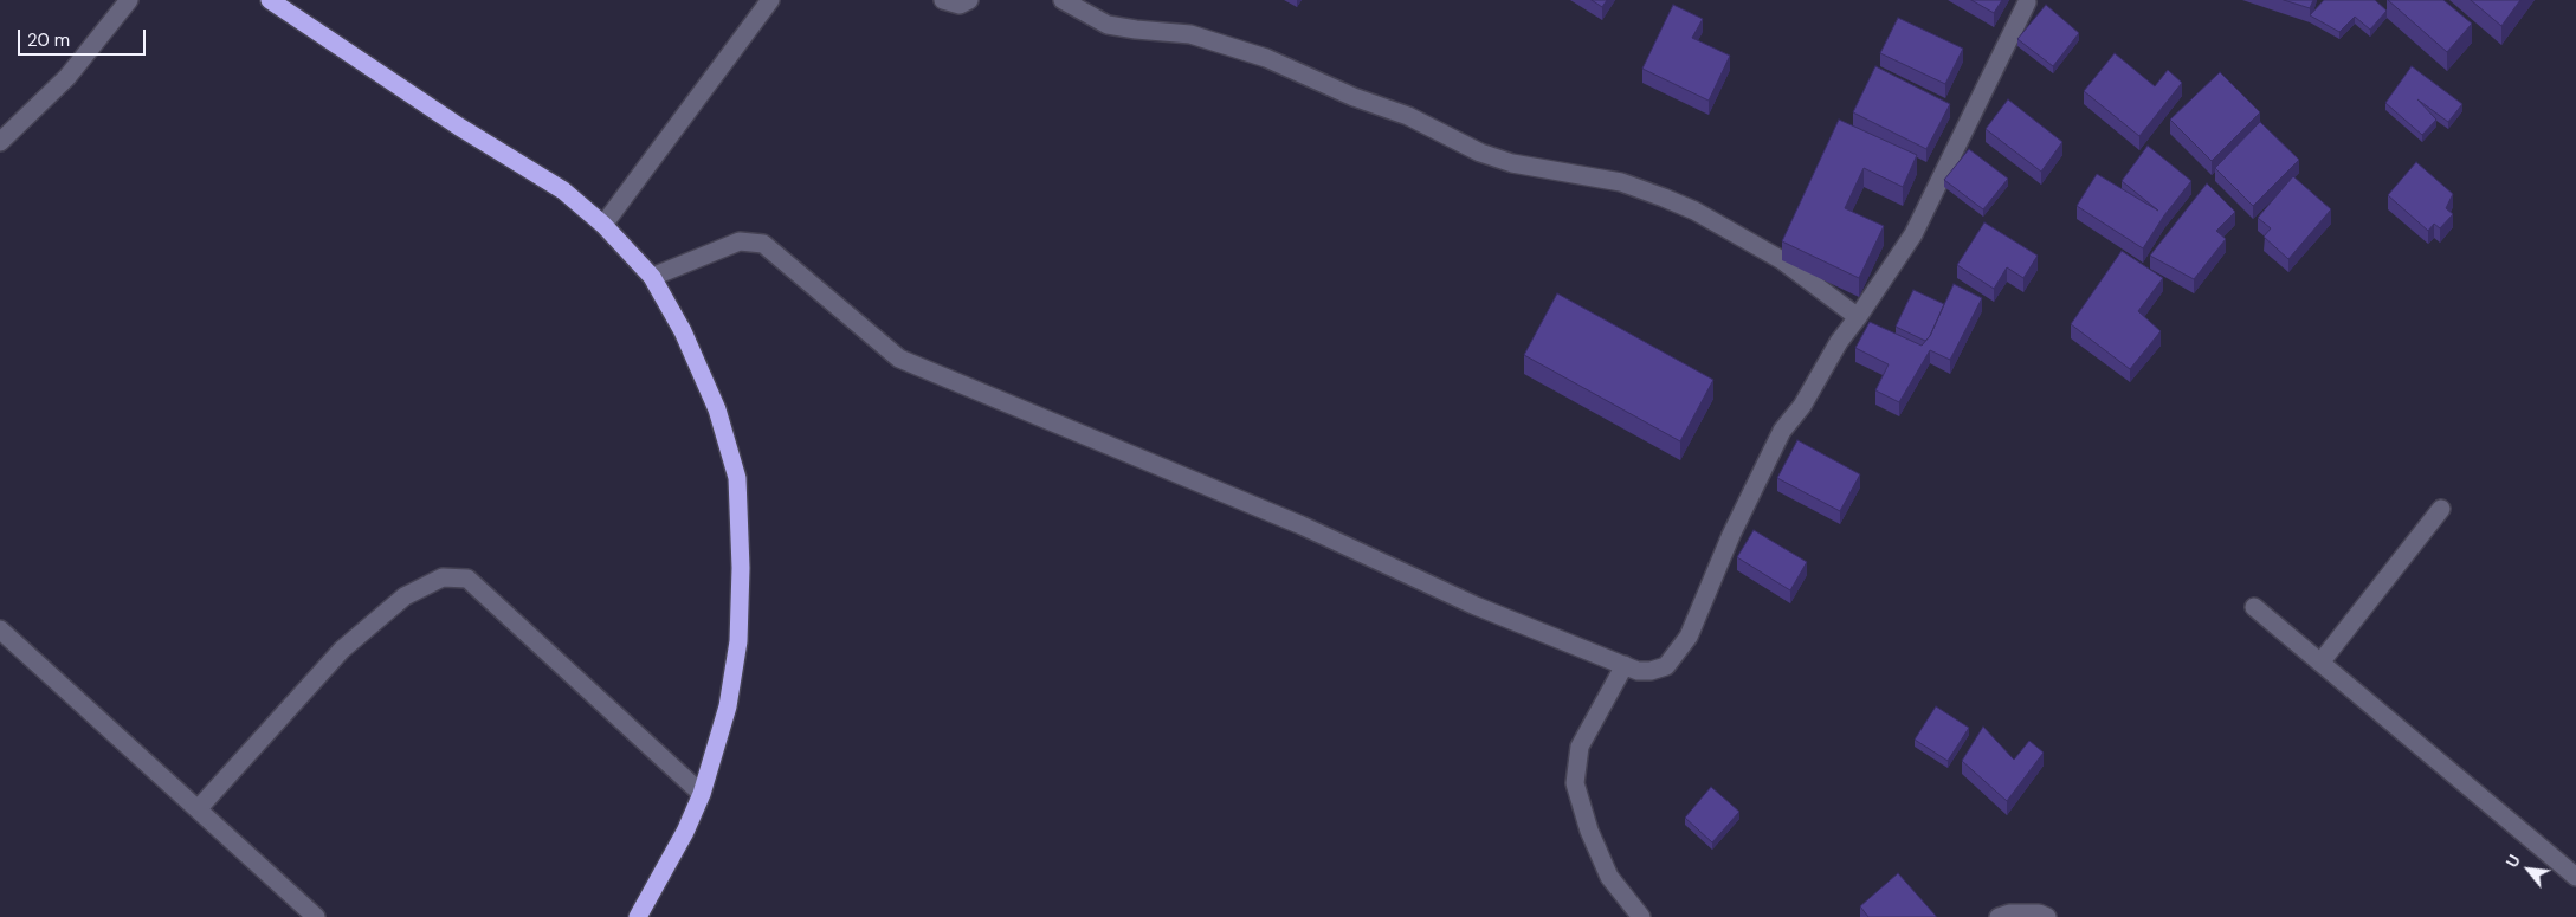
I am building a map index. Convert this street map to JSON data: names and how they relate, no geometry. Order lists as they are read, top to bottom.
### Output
{
  "scale_bar": "20 m",
  "north": "top left"
}
